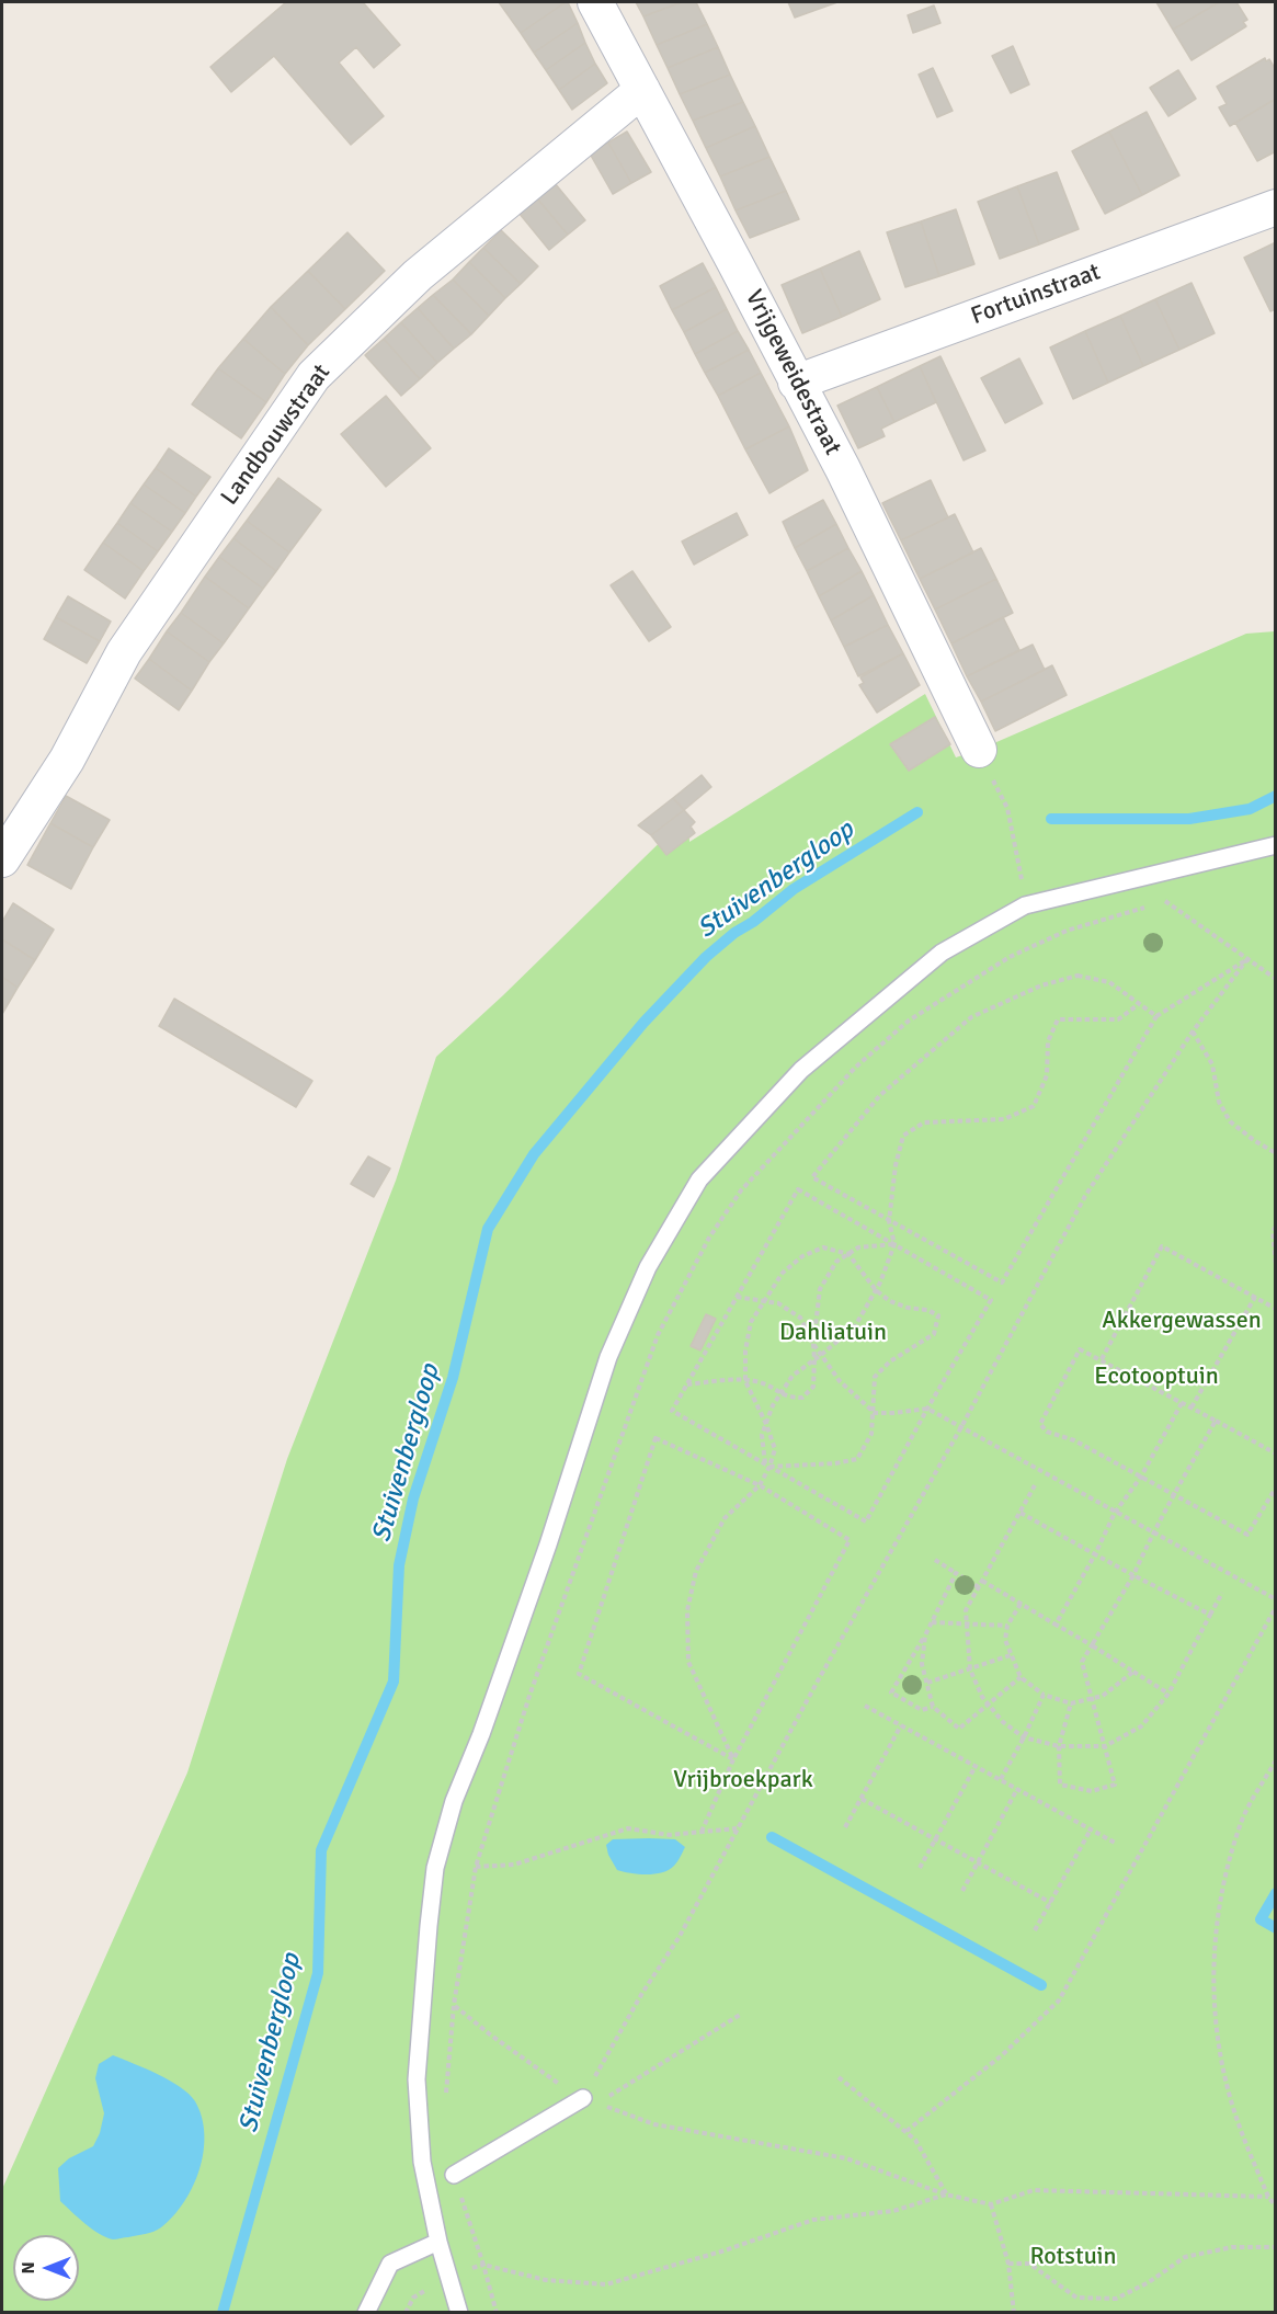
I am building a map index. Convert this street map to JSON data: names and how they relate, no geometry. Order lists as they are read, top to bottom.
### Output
{
  "streets": {
    "street": ["Fortuinstraat", "Vrijgeweidestraat", "Landbouwstraat"]
  },
  "crossings": [
    ["Fortuinstraat", "Vrijgeweidestraat"],
    ["Vrijgeweidestraat", "Landbouwstraat"]
  ],
  "water": ["Stuivenbergloop"],
  "parks": [
    "Akkergewassen",
    "Dahliatuin",
    "Ecotooptuin",
    "Vrijbroekpark",
    "Rotstuin"
  ],
  "north": "left"
}
